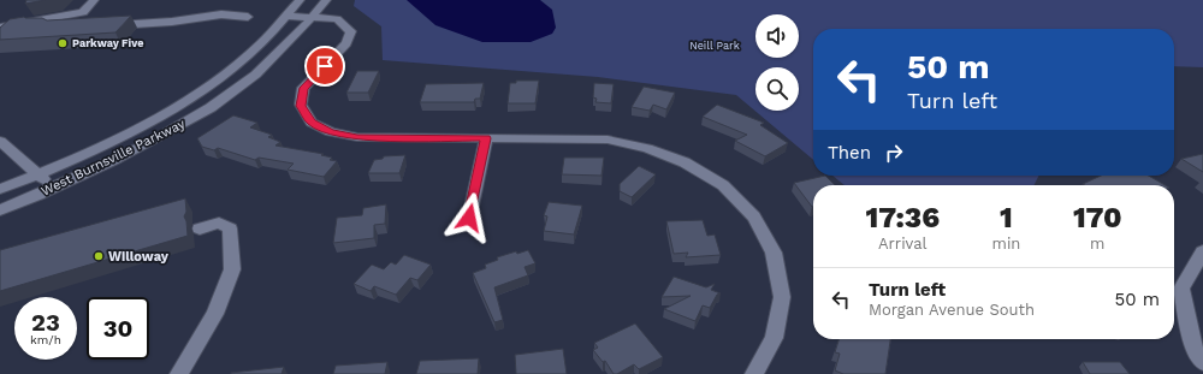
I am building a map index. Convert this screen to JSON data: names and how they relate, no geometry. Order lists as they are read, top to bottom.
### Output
{
  "streets": {
    "street": ["West Burnsville Parkway"]
  },
  "parks": ["Neill Park"],
  "places": ["Parkway Five", "Willoway"],
  "page": {
    "turn": ["50 m", "Turn left"],
    "then": "Then",
    "eta": [
      "17:36",
      "Arrival",
      "1",
      "min",
      "170",
      "m"
    ],
    "list": [
      {
        "name": "Turn left",
        "note": "Morgan Avenue South",
        "value": "50 m"
      }
    ],
    "speed": "23 km/h",
    "limit": "30"
  }
}
